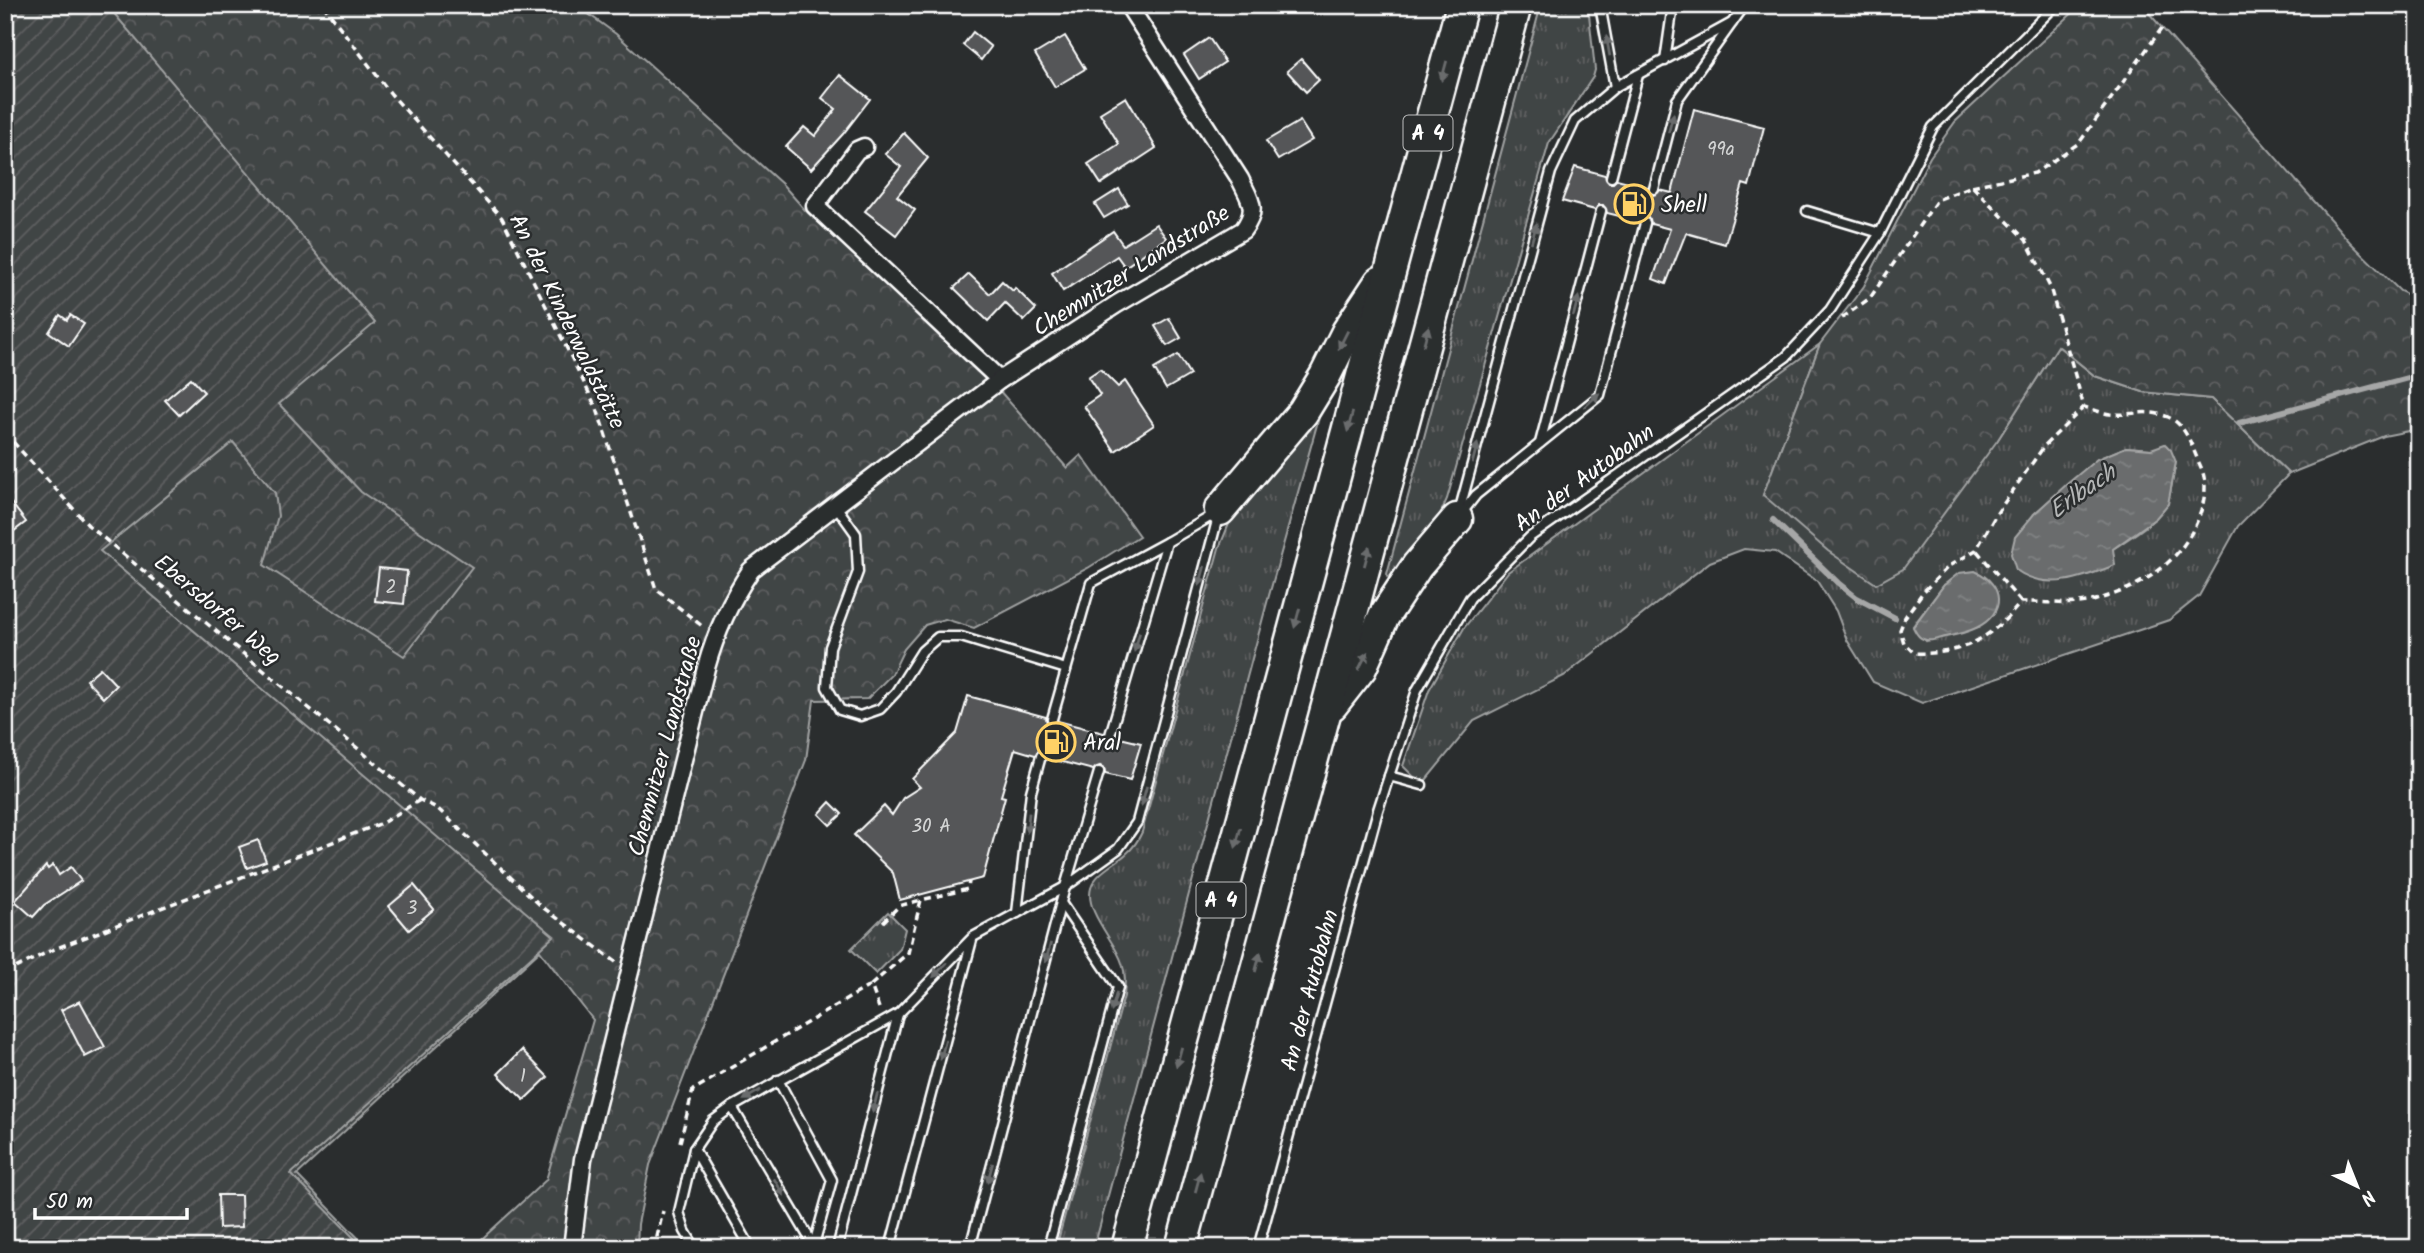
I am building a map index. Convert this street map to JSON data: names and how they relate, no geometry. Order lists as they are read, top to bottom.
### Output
{
  "streets": {
    "highway": ["A 4"],
    "street": ["Chemnitzer Landstraße"],
    "lane": ["An der Autobahn"],
    "path": ["An der Kinderwaldstätte", "Ebersdorfer Weg"]
  },
  "crossings": [
    ["Chemnitzer Landstraße", "An der Kinderwaldstätte"],
    ["Chemnitzer Landstraße", "Ebersdorfer Weg"]
  ],
  "water": ["Erlbach"],
  "places": {
    "fuel station": ["Shell", "Aral"]
  },
  "house_numbers": [
    "99a",
    "2",
    "30 A",
    "3",
    "1"
  ],
  "scale_bar": "50 m",
  "north": "bottom right"
}
